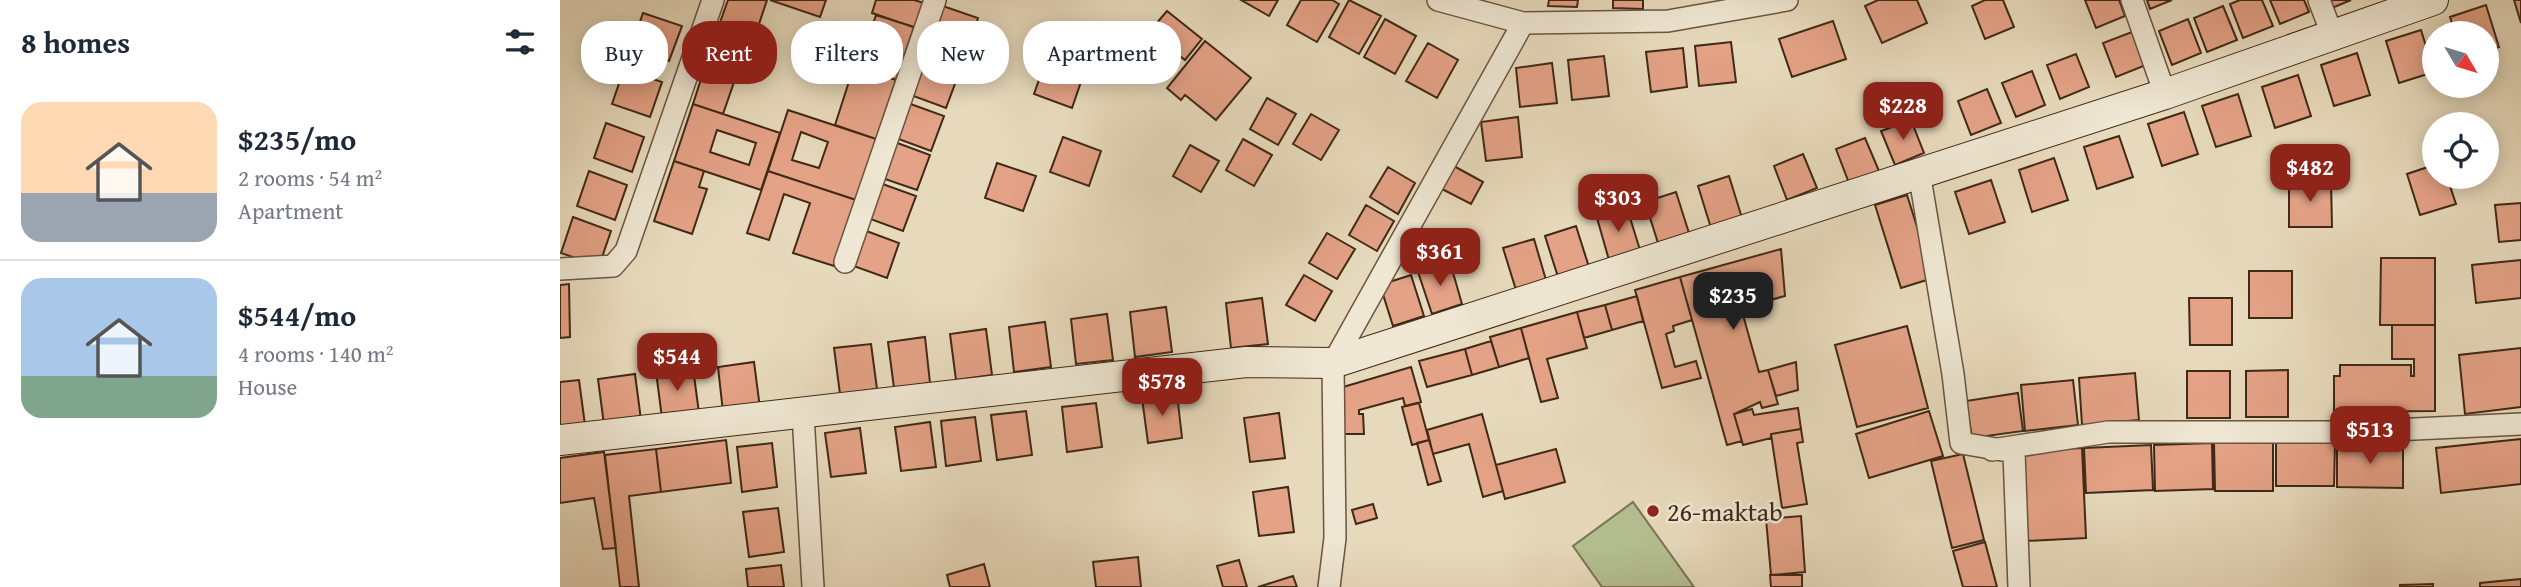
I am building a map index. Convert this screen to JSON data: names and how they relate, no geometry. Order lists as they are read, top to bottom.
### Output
{
  "places": ["26-maktab"],
  "north": "bottom right",
  "page": {
    "heading": "8 homes",
    "chip": [
      "Buy",
      "Rent",
      "Filters",
      "New",
      "Apartment"
    ],
    "price": [
      "$228",
      "$482",
      "$303",
      "$361",
      "$235",
      "$544",
      "$578",
      "$513"
    ],
    "list": [
      {
        "name": "$235/mo",
        "note": "2 rooms · 54 m² · Apartment"
      },
      {
        "name": "$544/mo",
        "note": "4 rooms · 140 m² · House"
      }
    ]
  }
}
